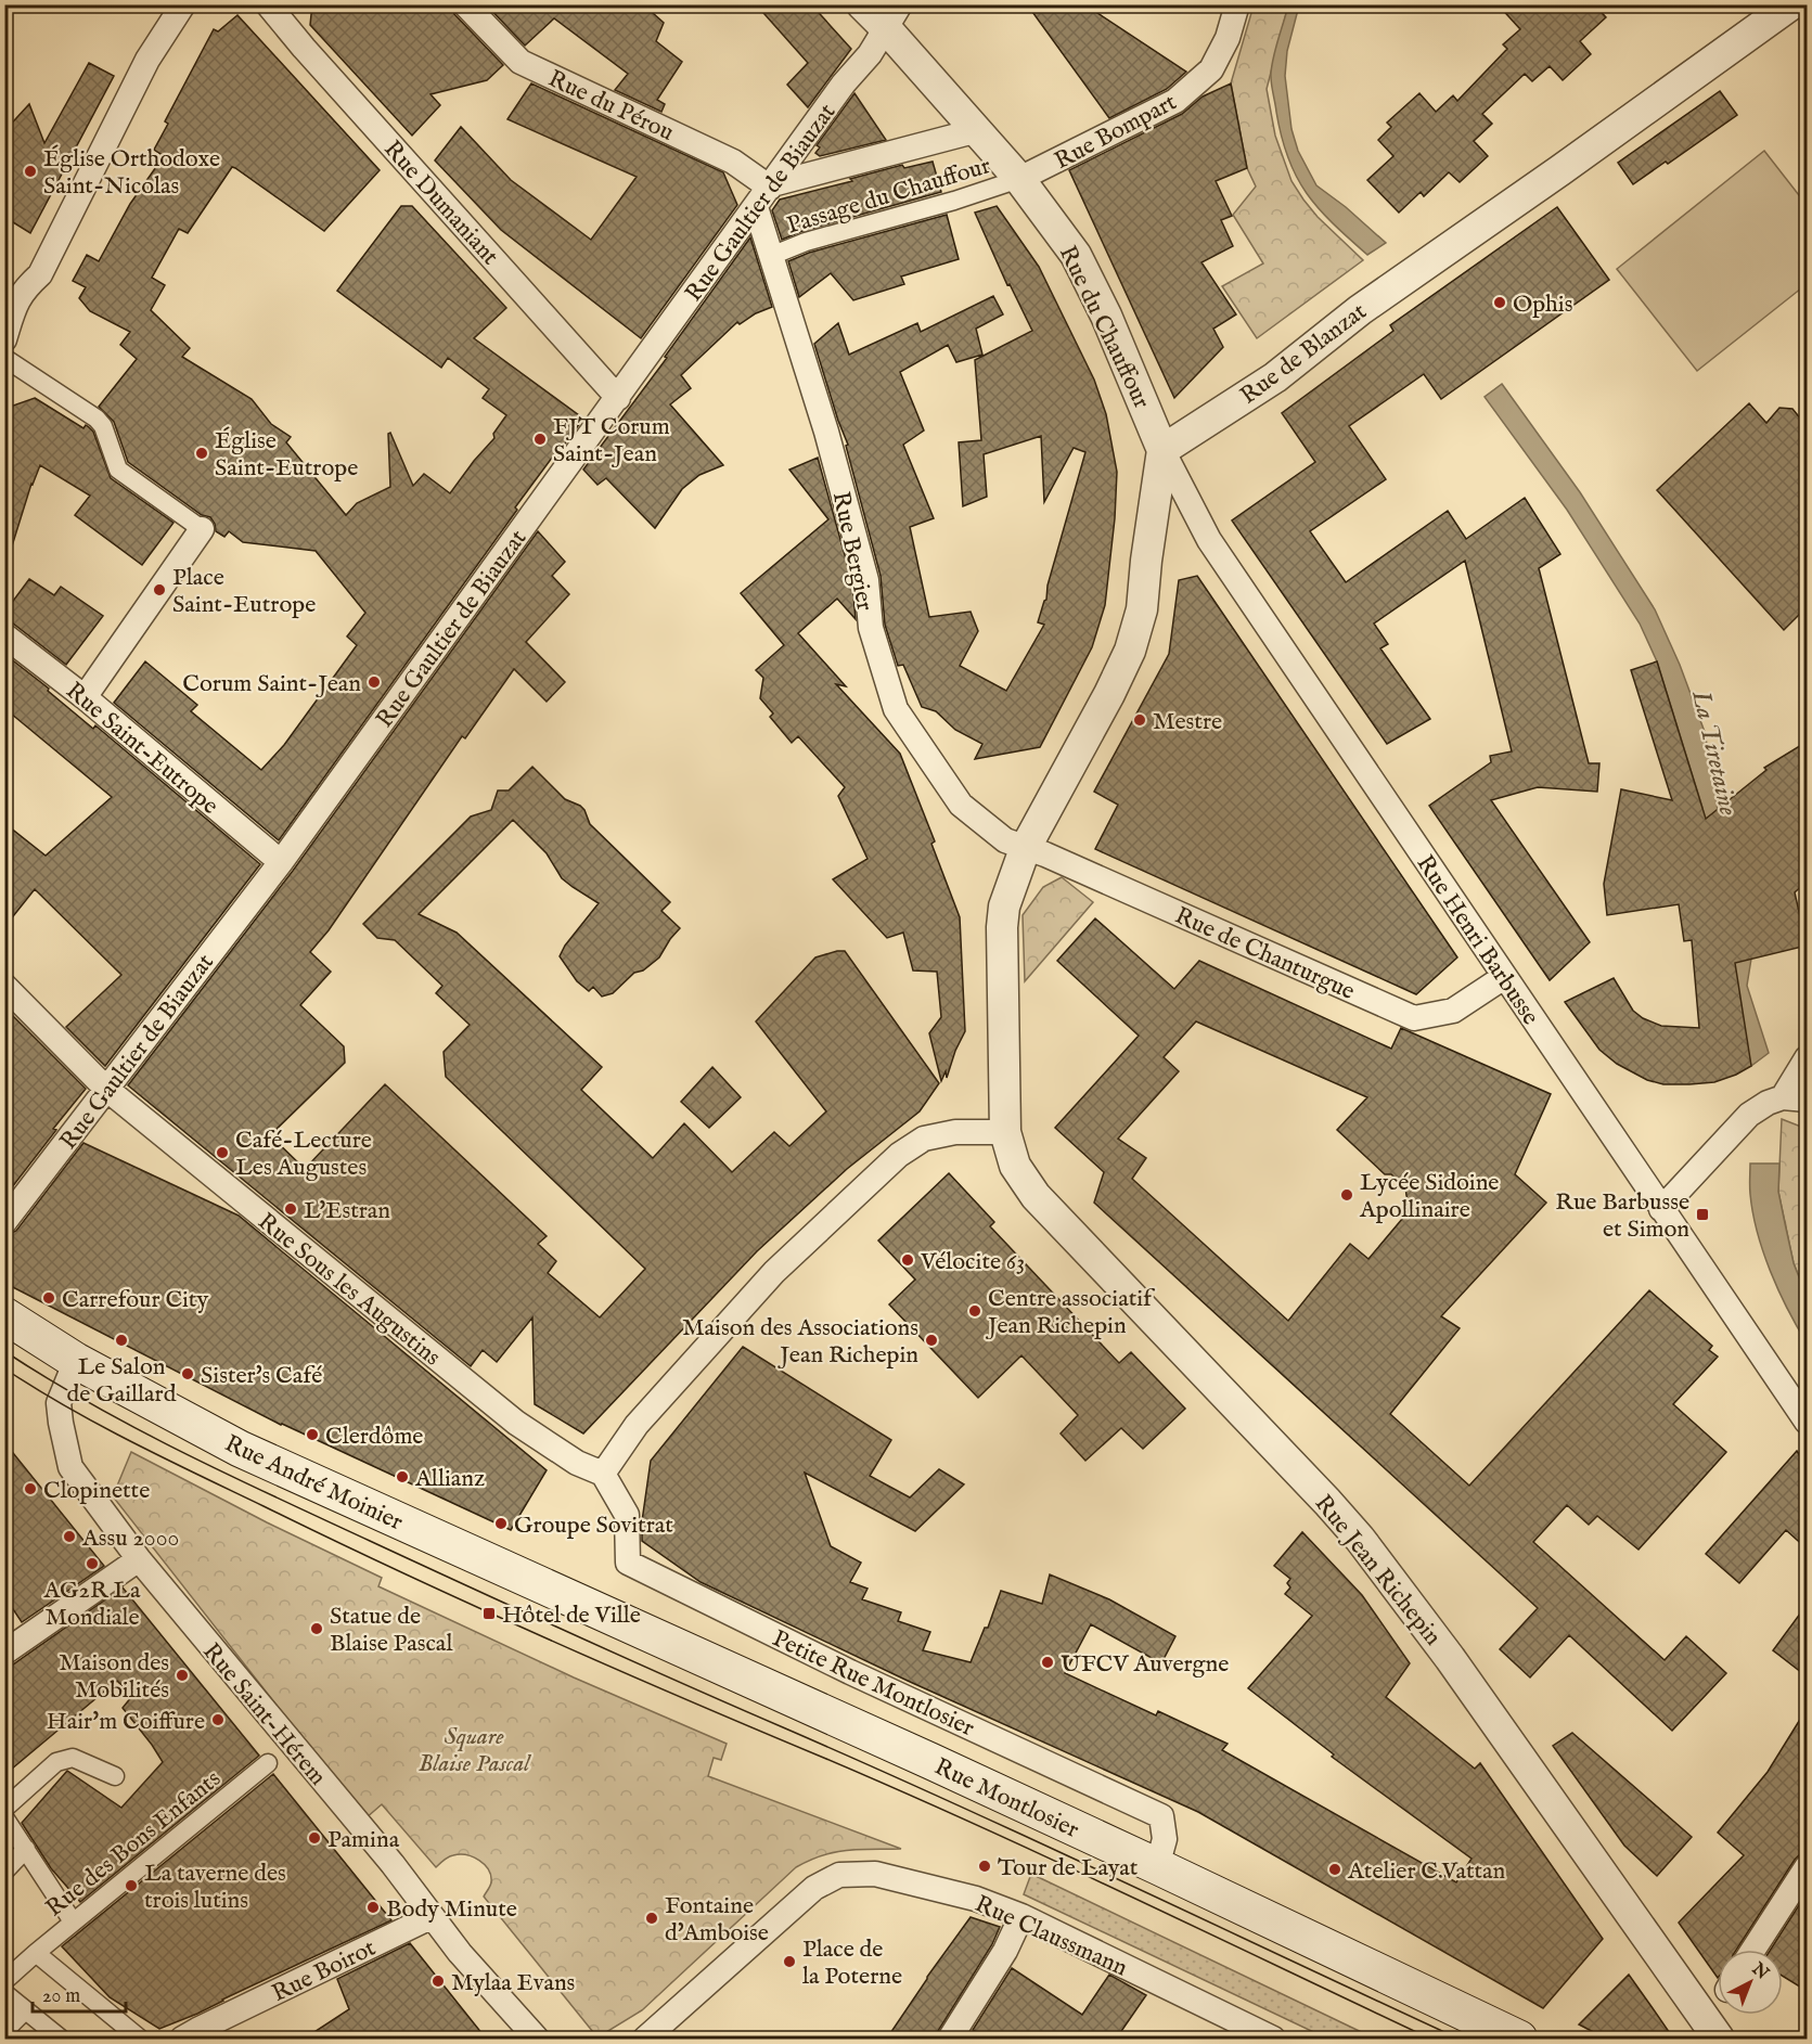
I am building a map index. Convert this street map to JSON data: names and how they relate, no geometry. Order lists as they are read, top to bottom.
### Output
{
  "streets": {
    "main road": ["Rue André Moinier", "Rue Montlosier"],
    "street": [
      "Rue du Pérou",
      "Rue Bompart",
      "Passage du Chauffour",
      "Rue Dumaniant",
      "Rue Gaultier de Biauzat",
      "Rue du Chauffour",
      "Rue de Blanzat",
      "Rue Bergier",
      "Rue Saint-Eutrope",
      "Rue Henri Barbusse",
      "Rue de Chanturgue",
      "Rue Sous les Augustins",
      "Rue Jean Richepin",
      "Petite Rue Montlosier",
      "Rue Saint-Hérem",
      "Rue des Bons Enfants",
      "Rue Claussmann",
      "Rue Boirot"
    ]
  },
  "crossings": [
    ["Rue du Pérou", "Rue Gaultier de Biauzat"],
    ["Rue Bompart", "Passage du Chauffour"],
    ["Rue Bompart", "Rue du Chauffour"],
    ["Passage du Chauffour", "Rue du Chauffour"],
    ["Passage du Chauffour", "Rue Bergier"],
    ["Rue Dumaniant", "Rue Gaultier de Biauzat"],
    ["Rue Gaultier de Biauzat", "Rue du Chauffour"],
    ["Rue Gaultier de Biauzat", "Rue Bergier"],
    ["Rue Gaultier de Biauzat", "Rue Saint-Eutrope"],
    ["Rue Gaultier de Biauzat", "Rue Sous les Augustins"],
    ["Rue du Chauffour", "Rue de Blanzat"],
    ["Rue du Chauffour", "Rue Henri Barbusse"],
    ["Rue de Blanzat", "Rue Henri Barbusse"],
    ["Rue Bergier", "Rue de Chanturgue"],
    ["Rue Bergier", "Rue Jean Richepin"],
    ["Rue Henri Barbusse", "Rue de Chanturgue"],
    ["Rue de Chanturgue", "Rue Jean Richepin"],
    ["Rue Sous les Augustins", "Petite Rue Montlosier"],
    ["Rue André Moinier", "Rue Saint-Hérem"],
    ["Rue André Moinier", "Rue Montlosier"],
    ["Petite Rue Montlosier", "Rue Montlosier"],
    ["Rue Saint-Hérem", "Rue Boirot"]
  ],
  "water": ["La Tiretaine"],
  "parks": ["Square Blaise Pascal"],
  "places": {
    "other": [
      "Église Orthodoxe Saint-Nicolas",
      "Ophis",
      "FJT Corum Saint-Jean",
      "Église Saint-Eutrope",
      "Place Saint-Eutrope",
      "Corum Saint-Jean",
      "Mestre",
      "Café-Lecture Les Augustes",
      "Lycée Sidoine Apollinaire",
      "L'Estran",
      "Vélocite 63",
      "Carrefour City",
      "Centre associatif Jean Richepin",
      "Le Salon de Gaillard",
      "Maison des Associations Jean Richepin",
      "Sister's Café",
      "Clerdôme",
      "Allianz",
      "Clopinette",
      "Groupe Sovitrat",
      "Assu 2000",
      "AG2R La Mondiale",
      "Statue de Blaise Pascal",
      "UFCV Auvergne",
      "Maison des Mobilités",
      "Hair'm Coiffure",
      "Pamina",
      "Tour de Layat",
      "Atelier C.Vattan",
      "La taverne des trois lutins",
      "Body Minute",
      "Fontaine d'Amboise",
      "Place de la Poterne",
      "Mylaa Evans"
    ],
    "transit": ["Rue Barbusse et Simon", "Hôtel de Ville"]
  },
  "scale_bar": "20 m",
  "north": "top right"
}
